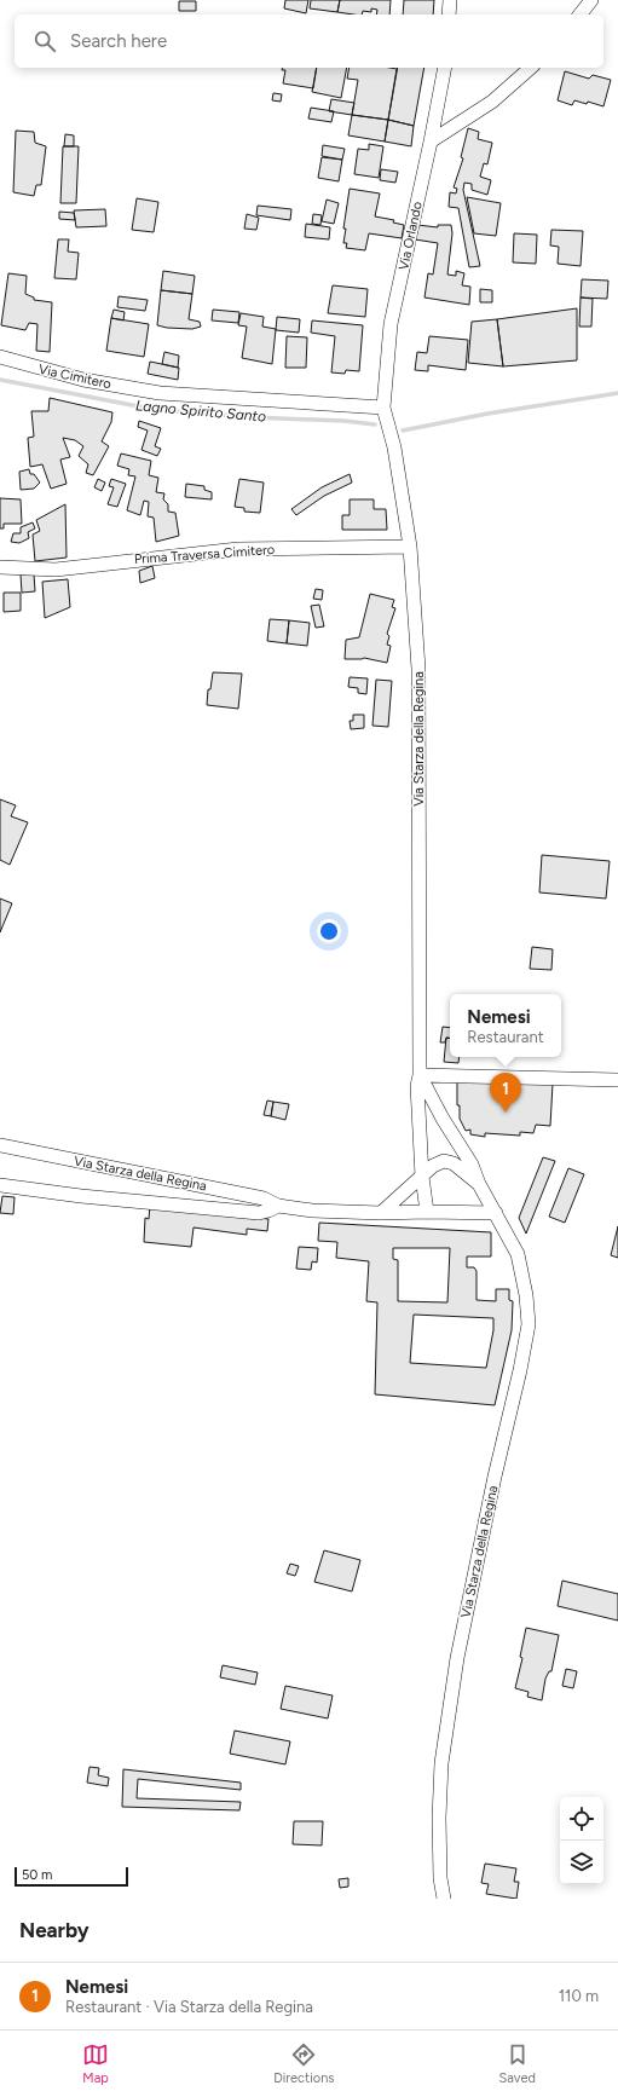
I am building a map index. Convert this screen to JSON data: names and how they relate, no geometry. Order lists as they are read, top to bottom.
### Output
{
  "streets": {
    "street": [
      "Via Orlando",
      "Via Cimitero",
      "Prima Traversa Cimitero",
      "Via Starza della Regina"
    ]
  },
  "crossings": [
    ["Via Orlando", "Via Cimitero"],
    ["Via Orlando", "Via Starza della Regina"],
    ["Via Cimitero", "Via Starza della Regina"],
    ["Prima Traversa Cimitero", "Via Starza della Regina"]
  ],
  "water": ["Lagno Spirito Santo"],
  "scale_bar": "50 m",
  "page": {
    "search": "Search here",
    "popup": ["Nemesi", "Restaurant"],
    "pins": "1",
    "scale": "50 m",
    "heading": "Nearby",
    "list": [
      {
        "mark": "1",
        "name": "Nemesi",
        "note": "Restaurant · Via Starza della Regina",
        "value": "110 m"
      }
    ],
    "nav": ["Map", "Directions", "Saved"]
  }
}
